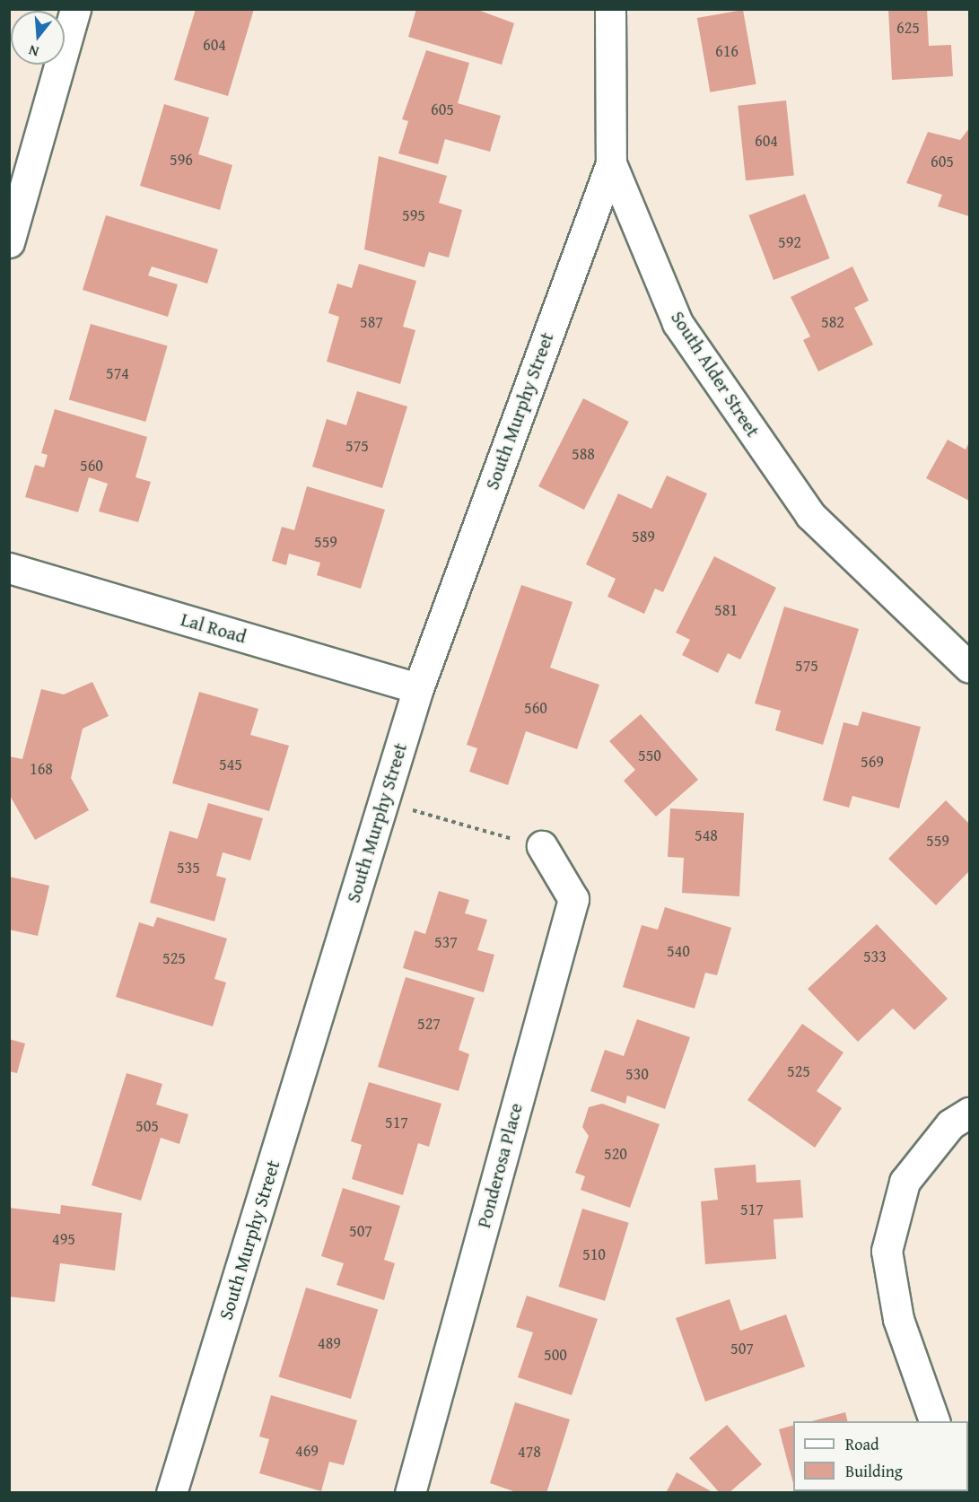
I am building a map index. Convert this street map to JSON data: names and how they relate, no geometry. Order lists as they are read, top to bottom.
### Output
{
  "streets": {
    "street": [
      "South Alder Street",
      "South Murphy Street",
      "Lal Road",
      "Ponderosa Place"
    ]
  },
  "crossings": [
    ["South Alder Street", "South Murphy Street"],
    ["South Murphy Street", "Lal Road"]
  ],
  "house_numbers": [
    "625",
    "604",
    "616",
    "605",
    "604",
    "596",
    "605",
    "595",
    "592",
    "587",
    "582",
    "574",
    "575",
    "588",
    "560",
    "589",
    "559",
    "581",
    "575",
    "560",
    "550",
    "569",
    "545",
    "168",
    "548",
    "559",
    "535",
    "537",
    "540",
    "533",
    "525",
    "527",
    "525",
    "530",
    "517",
    "505",
    "520",
    "517",
    "507",
    "495",
    "510",
    "489",
    "507",
    "500",
    "469",
    "478"
  ],
  "legend": ["Road", "Building"],
  "north": "bottom"
}
